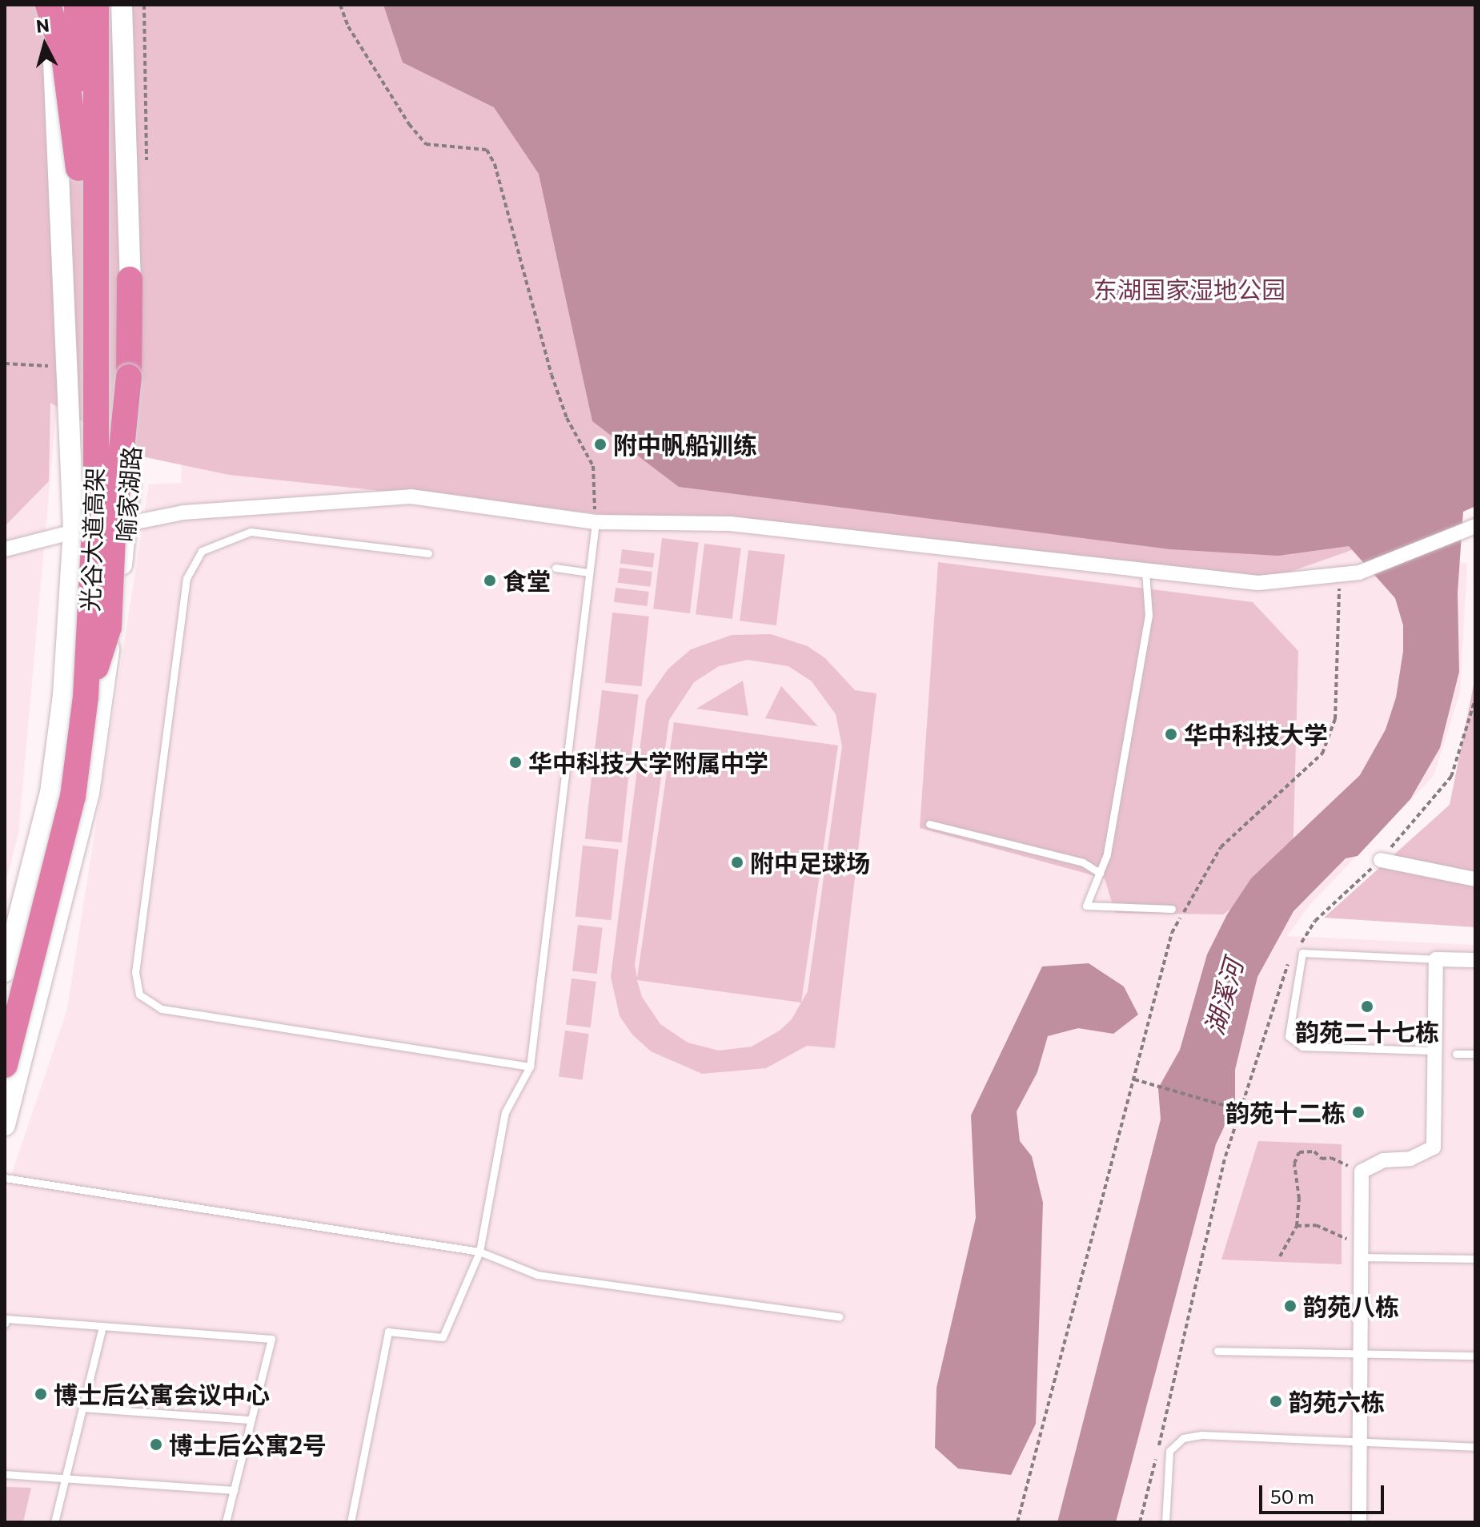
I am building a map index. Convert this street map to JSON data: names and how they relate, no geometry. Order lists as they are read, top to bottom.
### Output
{
  "streets": {
    "highway": ["光谷大道高架"],
    "main road": ["喻家湖路"]
  },
  "water": ["湖溪河"],
  "parks": ["东湖国家湿地公园"],
  "places": [
    "附中帆船训练",
    "食堂",
    "华中科技大学",
    "华中科技大学附属中学",
    "附中足球场",
    "韵苑二十七栋",
    "韵苑十二栋",
    "韵苑八栋",
    "博士后公寓会议中心",
    "韵苑六栋",
    "博士后公寓2号"
  ],
  "scale_bar": "50 m",
  "north": "top"
}
